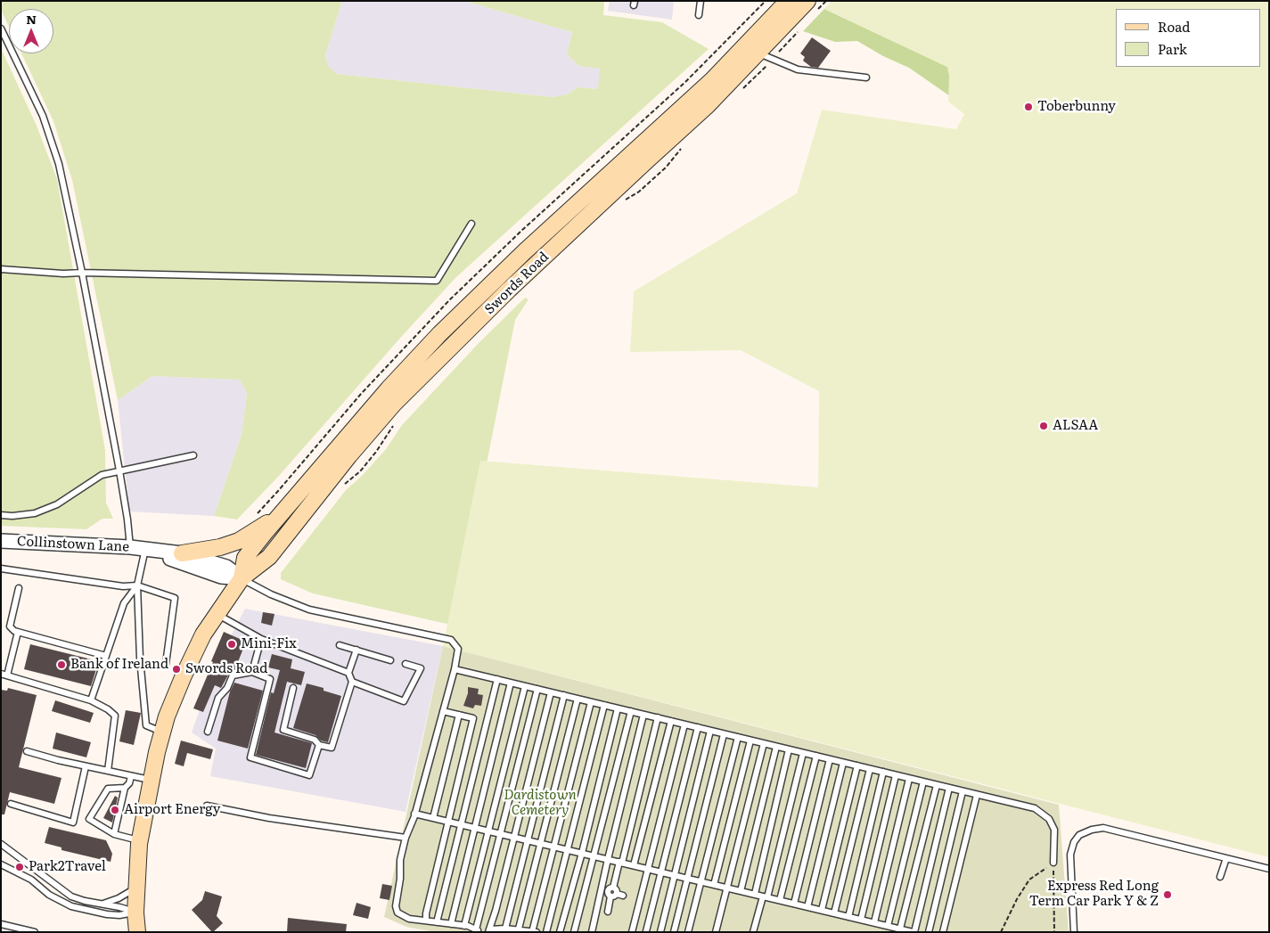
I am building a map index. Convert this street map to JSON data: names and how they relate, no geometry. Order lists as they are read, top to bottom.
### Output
{
  "streets": {
    "main road": ["Swords Road"],
    "street": ["Collinstown Lane"]
  },
  "crossings": [
    ["Swords Road", "Collinstown Lane"]
  ],
  "parks": ["Dardistown Cemetery"],
  "places": [
    "Toberbunny",
    "ALSAA",
    "Mini-Fix",
    "Bank of Ireland",
    "Swords Road",
    "Airport Energy",
    "Park2Travel",
    "Express Red Long Term Car Park Y & Z"
  ],
  "legend": ["Road", "Park"],
  "north": "top"
}
